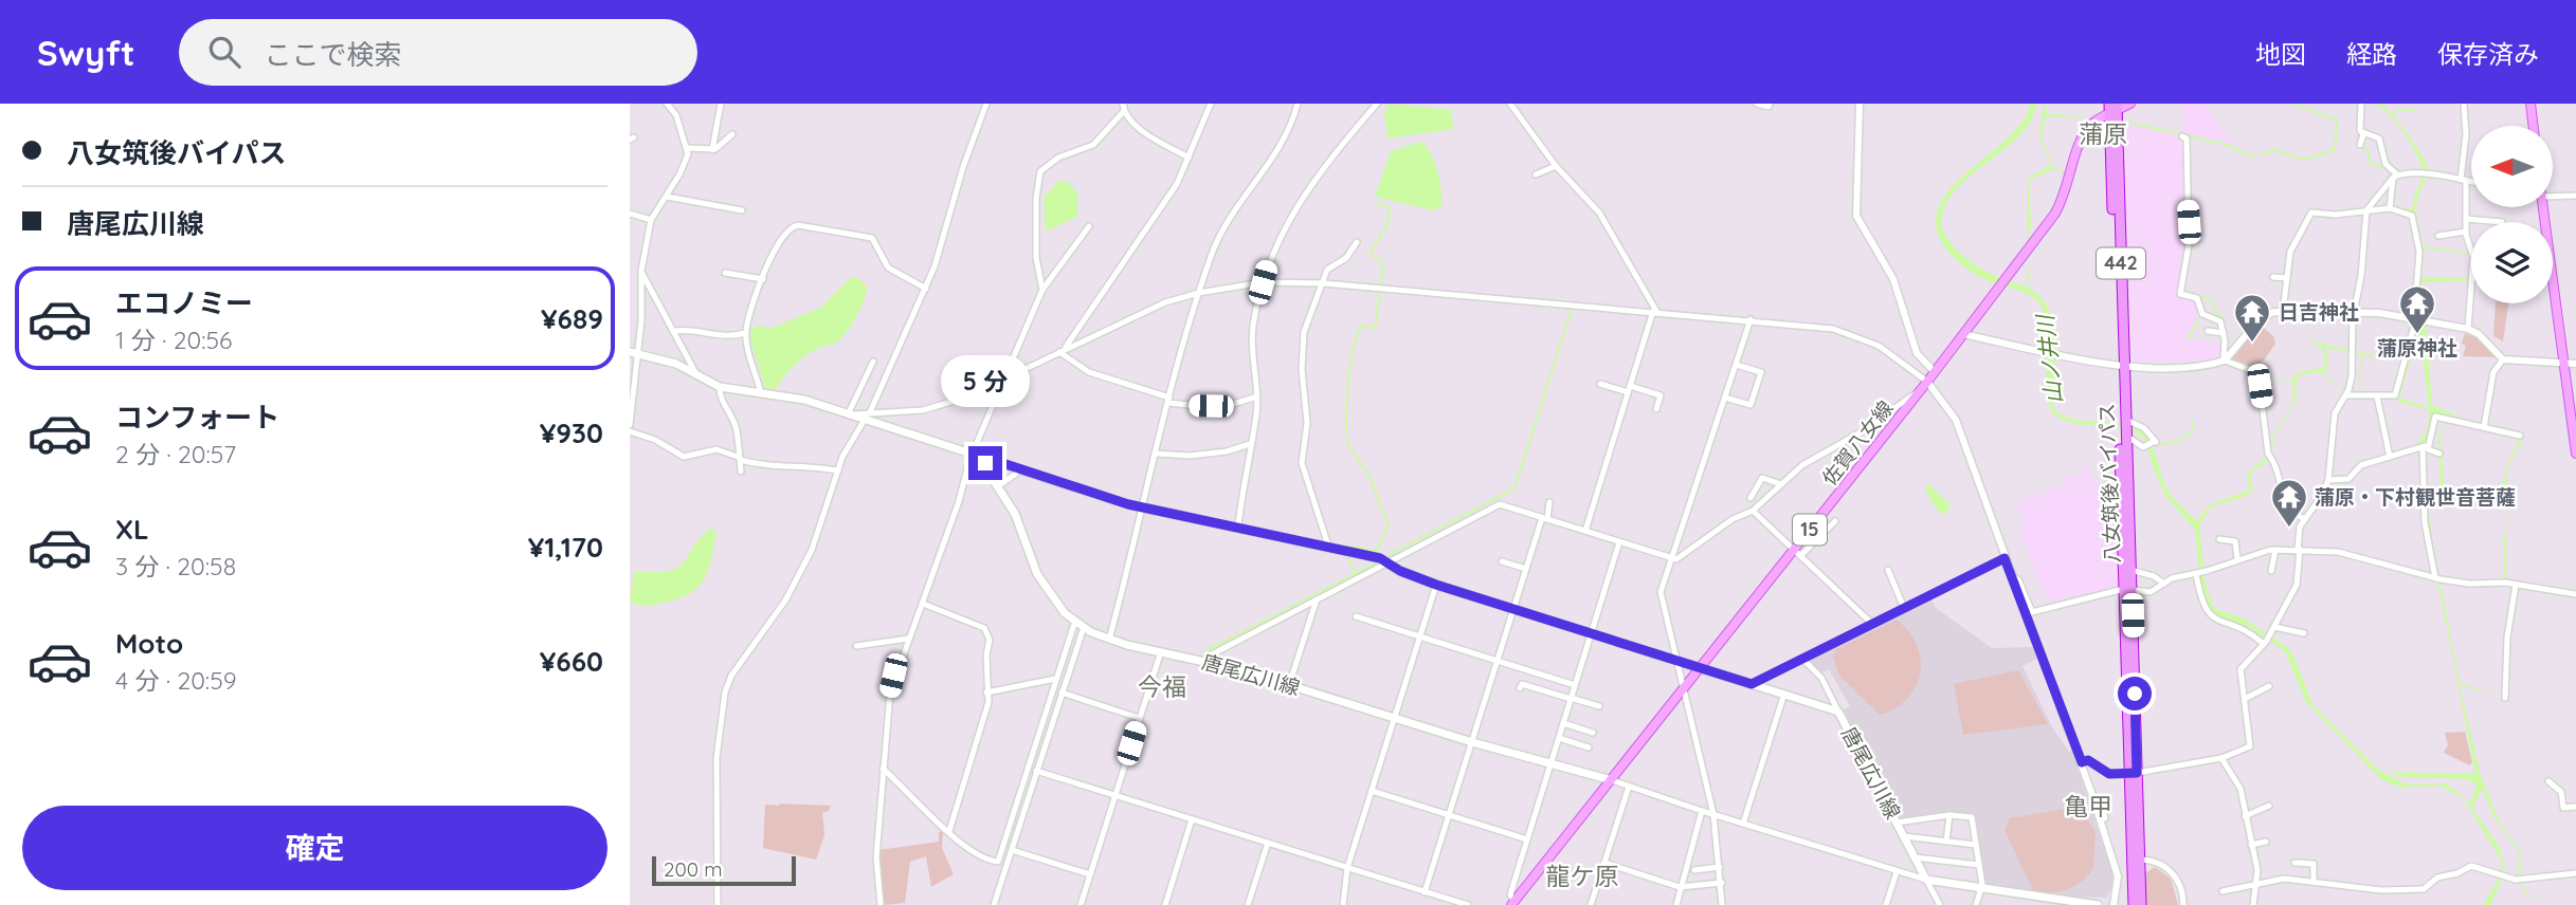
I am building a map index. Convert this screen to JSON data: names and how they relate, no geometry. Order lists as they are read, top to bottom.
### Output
{
  "streets": {
    "highway": ["442", "八女筑後バイパス"],
    "main road": ["佐賀八女線", "15", "唐尾広川線"]
  },
  "crossings": [
    ["佐賀八女線", "八女筑後バイパス"],
    ["佐賀八女線", "唐尾広川線"]
  ],
  "districts": [
    "蒲原",
    "今福",
    "亀甲",
    "龍ケ原"
  ],
  "water": ["山ノ井川"],
  "places": {
    "temple": ["蒲原神社", "日吉神社", "蒲原・下村観世音菩薩"]
  },
  "scale_bar": "200 m",
  "north": "left",
  "page": {
    "header": "Swyft",
    "search": "ここで検索",
    "nav": ["地図", "経路", "保存済み"],
    "banner": ["八女筑後バイパス", "唐尾広川線"],
    "list": [
      {
        "name": "エコノミー",
        "note": "1 分 · 20:56",
        "value": "¥689"
      },
      {
        "name": "コンフォート",
        "note": "2 分 · 20:57",
        "value": "¥930"
      },
      {
        "name": "XL",
        "note": "3 分 · 20:58",
        "value": "¥1,170"
      },
      {
        "name": "Moto",
        "note": "4 分 · 20:59",
        "value": "¥660"
      }
    ],
    "bubble": "5 分",
    "buttons": "確定",
    "scale": "200 m"
  }
}
